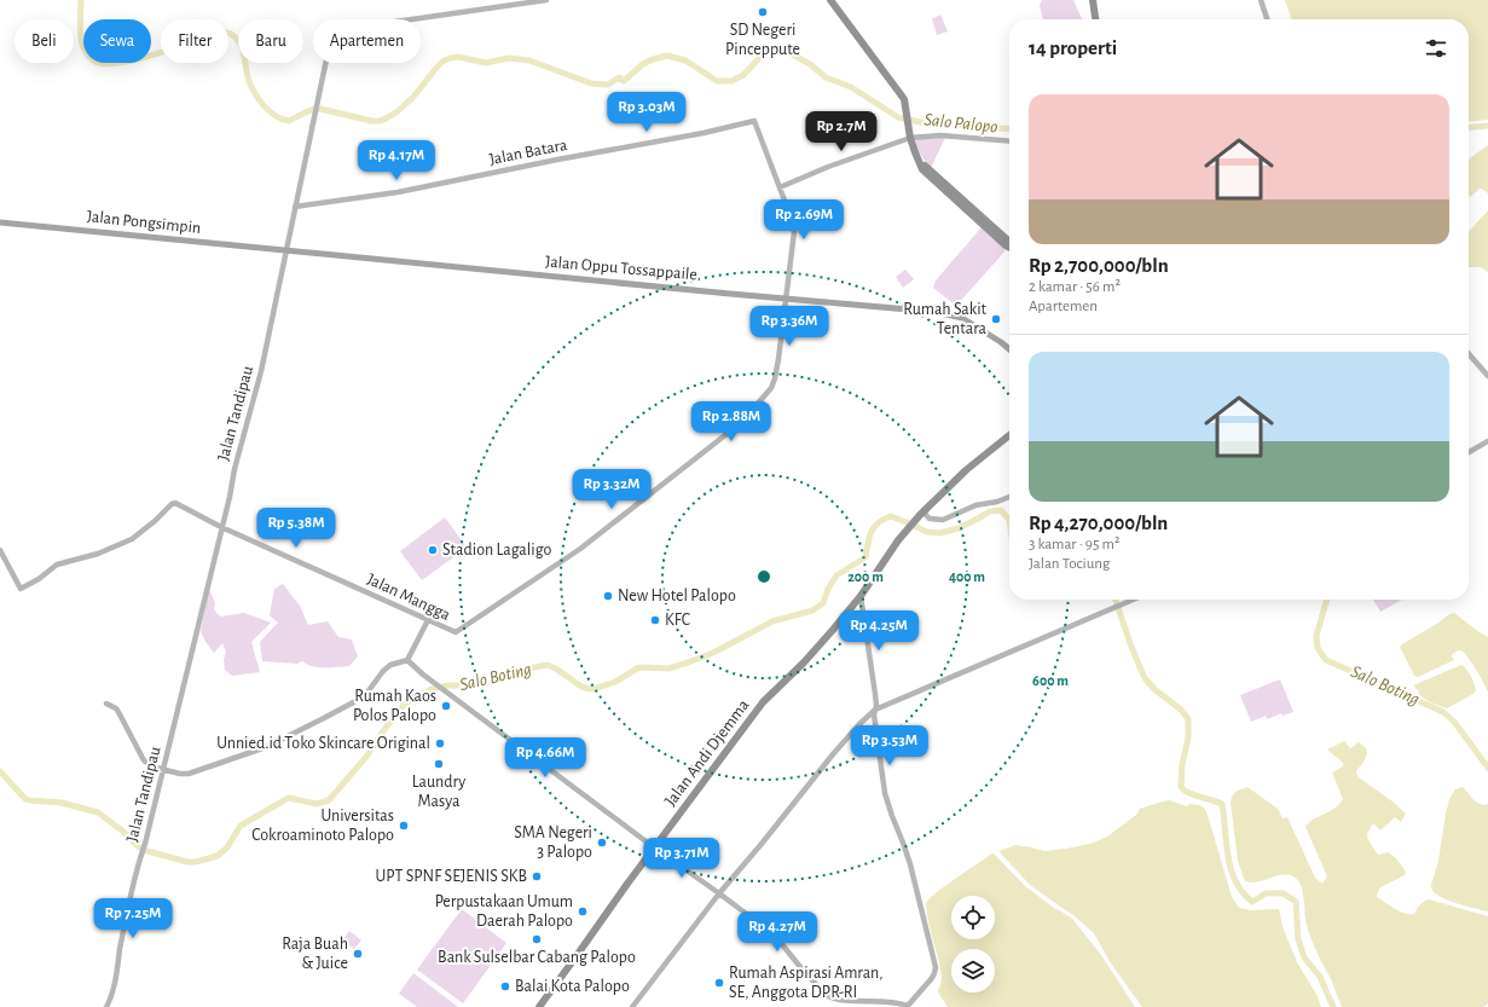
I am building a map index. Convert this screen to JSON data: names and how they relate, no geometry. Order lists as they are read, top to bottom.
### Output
{
  "streets": {
    "highway": ["Jalan Andi Djemma"],
    "main road": ["Jalan Pongsimpin", "Jalan Oppu Tossappaile"],
    "street": ["Jalan Batara", "Jalan Tandipau", "Jalan Mangga"]
  },
  "crossings": [
    ["Jalan Batara", "Jalan Oppu Tossappaile"],
    ["Jalan Batara", "Jalan Tandipau"],
    ["Jalan Batara", "Jalan Mangga"],
    ["Jalan Pongsimpin", "Jalan Oppu Tossappaile"],
    ["Jalan Pongsimpin", "Jalan Tandipau"],
    ["Jalan Oppu Tossappaile", "Jalan Tandipau"],
    ["Jalan Oppu Tossappaile", "Jalan Mangga"],
    ["Jalan Tandipau", "Jalan Mangga"]
  ],
  "water": ["Salo Palopo", "Salo Boting"],
  "places": [
    "SD Negeri Pinceppute",
    "Rumah Sakit Tentara",
    "Stadion Lagaligo",
    "New Hotel Palopo",
    "KFC",
    "Rumah Kaos Polos Palopo",
    "Unnied.id Toko Skincare Original",
    "Laundry Masya",
    "Universitas Cokroaminoto Palopo",
    "SMA Negeri 3 Palopo",
    "UPT SPNF SEJENIS SKB",
    "Perpustakaan Umum Daerah Palopo",
    "Bank Sulselbar Cabang Palopo",
    "Raja Buah & Juice",
    "Rumah Aspirasi Amran, SE, Anggota DPR-RI",
    "Balai Kota Palopo"
  ],
  "page": {
    "chip": [
      "Beli",
      "Sewa",
      "Filter",
      "Baru",
      "Apartemen"
    ],
    "heading": "14 properti",
    "list": [
      {
        "name": "Rp 2,700,000/bln",
        "note": "2 kamar · 56 m² · Apartemen"
      },
      {
        "name": "Rp 4,270,000/bln",
        "note": "3 kamar · 95 m² · Jalan Tociung"
      }
    ],
    "price": [
      "Rp 3.03M",
      "Rp 2.7M",
      "Rp 4.17M",
      "Rp 2.69M",
      "Rp 3.36M",
      "Rp 2.88M",
      "Rp 3.32M",
      "Rp 5.38M",
      "Rp 4.25M",
      "Rp 3.53M",
      "Rp 4.66M",
      "Rp 3.71M",
      "Rp 7.25M",
      "Rp 4.27M"
    ]
  },
  "rings": ["200 m", "400 m", "600 m"]
}
